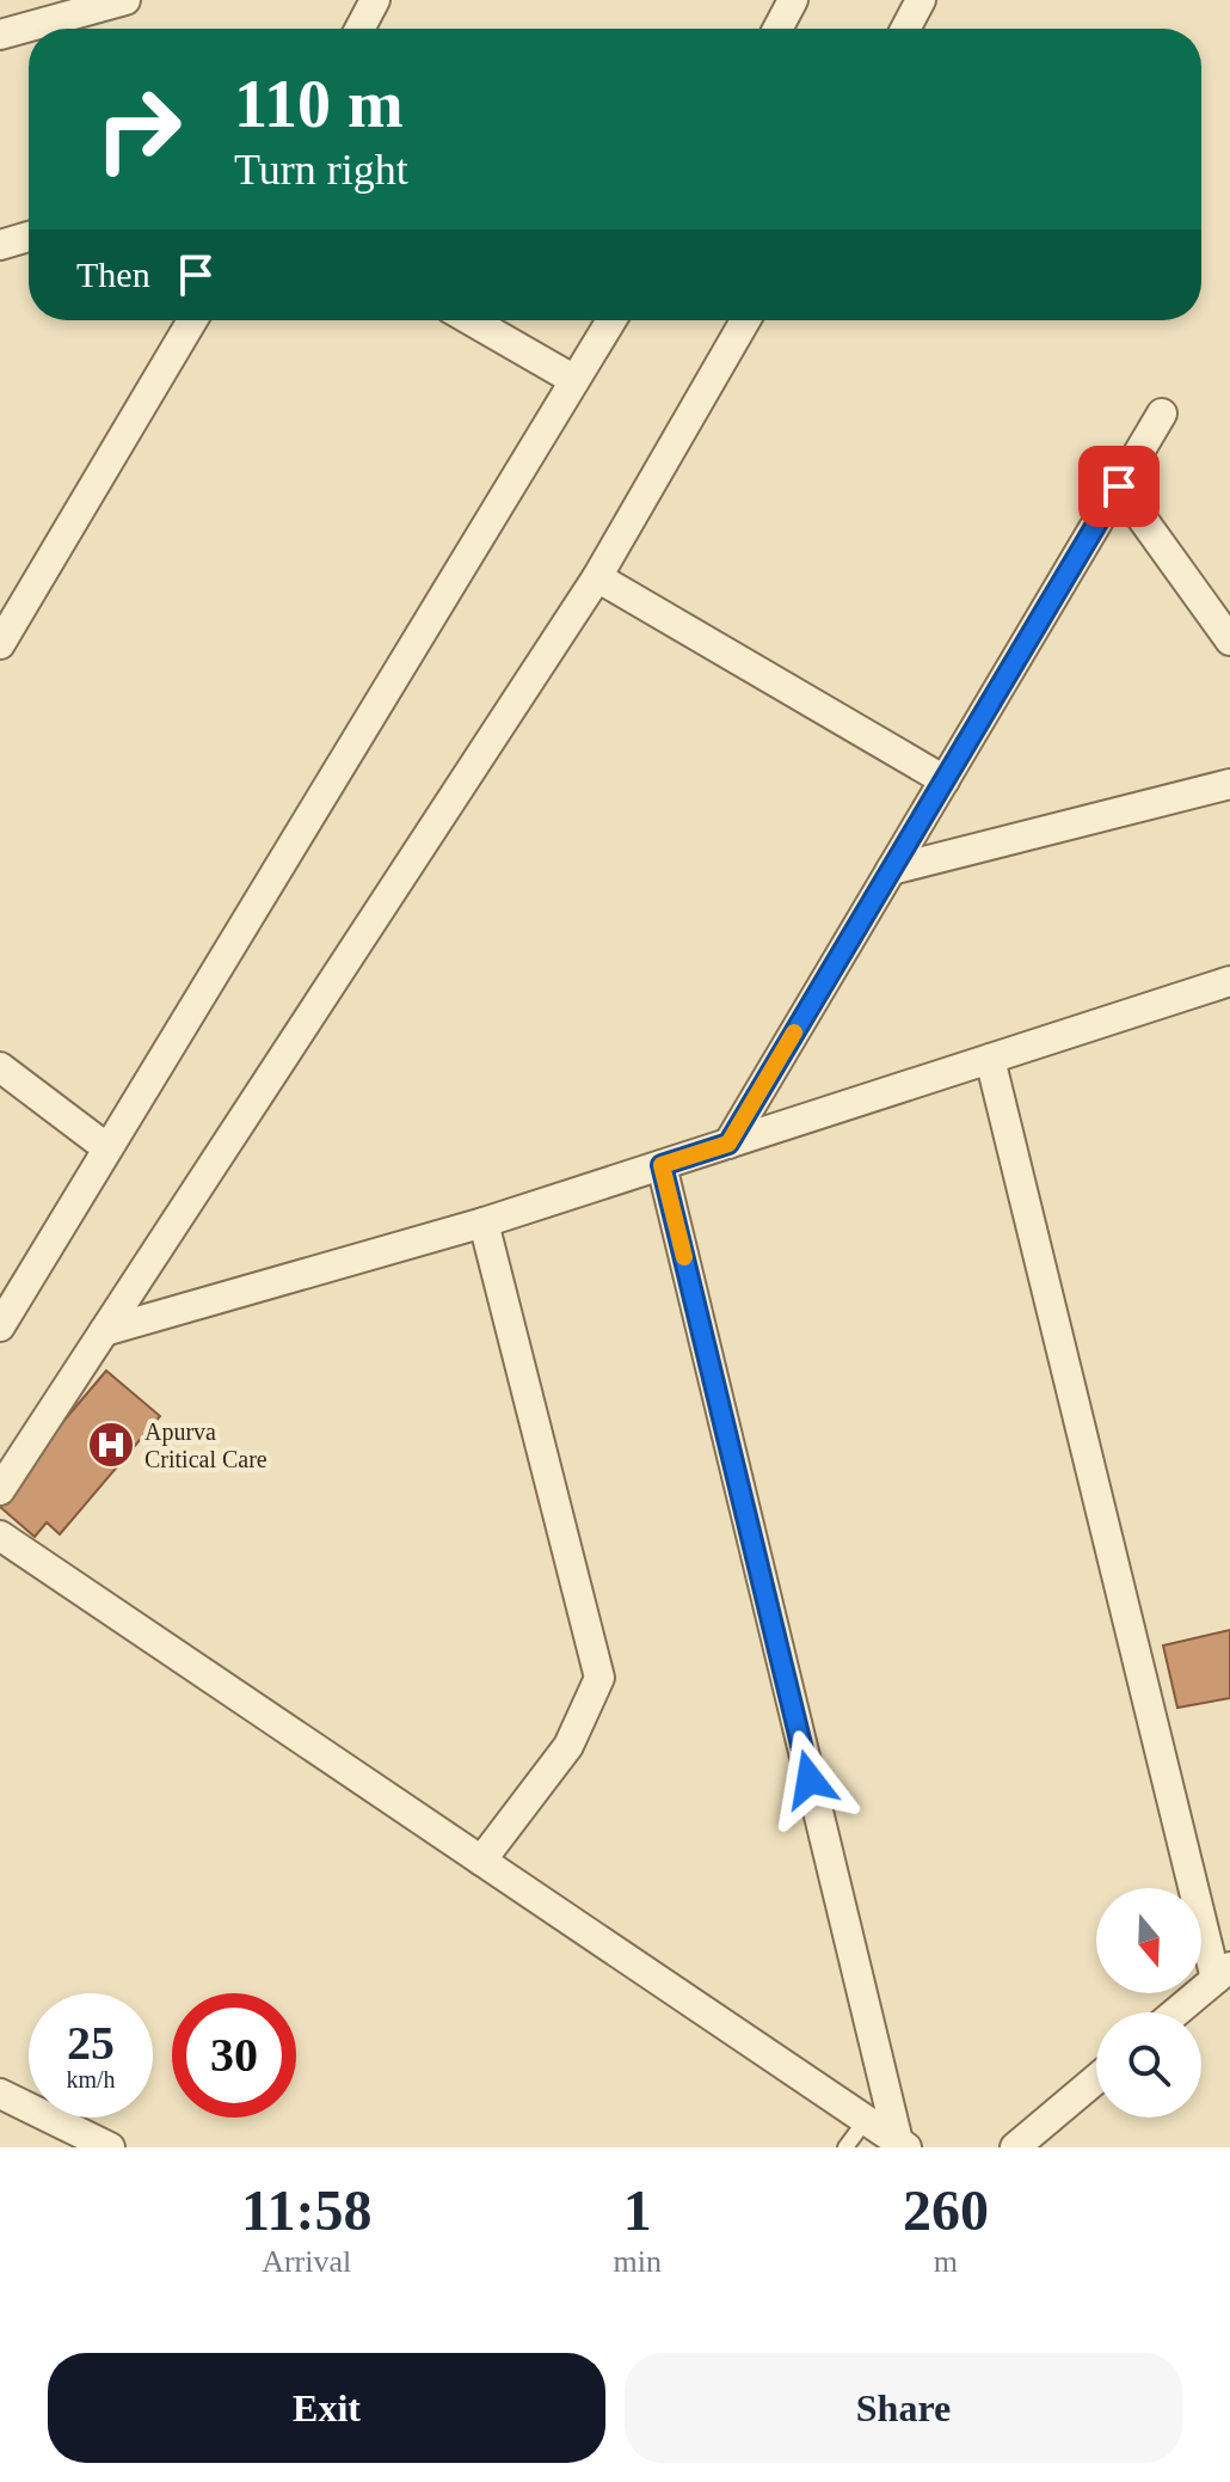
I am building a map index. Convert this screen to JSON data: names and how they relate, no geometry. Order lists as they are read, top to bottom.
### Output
{
  "places": {
    "hospital": ["Apurva Critical Care"]
  },
  "north": "bottom",
  "page": {
    "turn": ["110 m", "Turn right"],
    "then": "Then",
    "speed": "25 km/h",
    "limit": "30",
    "eta": [
      "11:58",
      "Arrival",
      "1",
      "min",
      "260",
      "m"
    ],
    "buttons": ["Exit", "Share"]
  }
}
